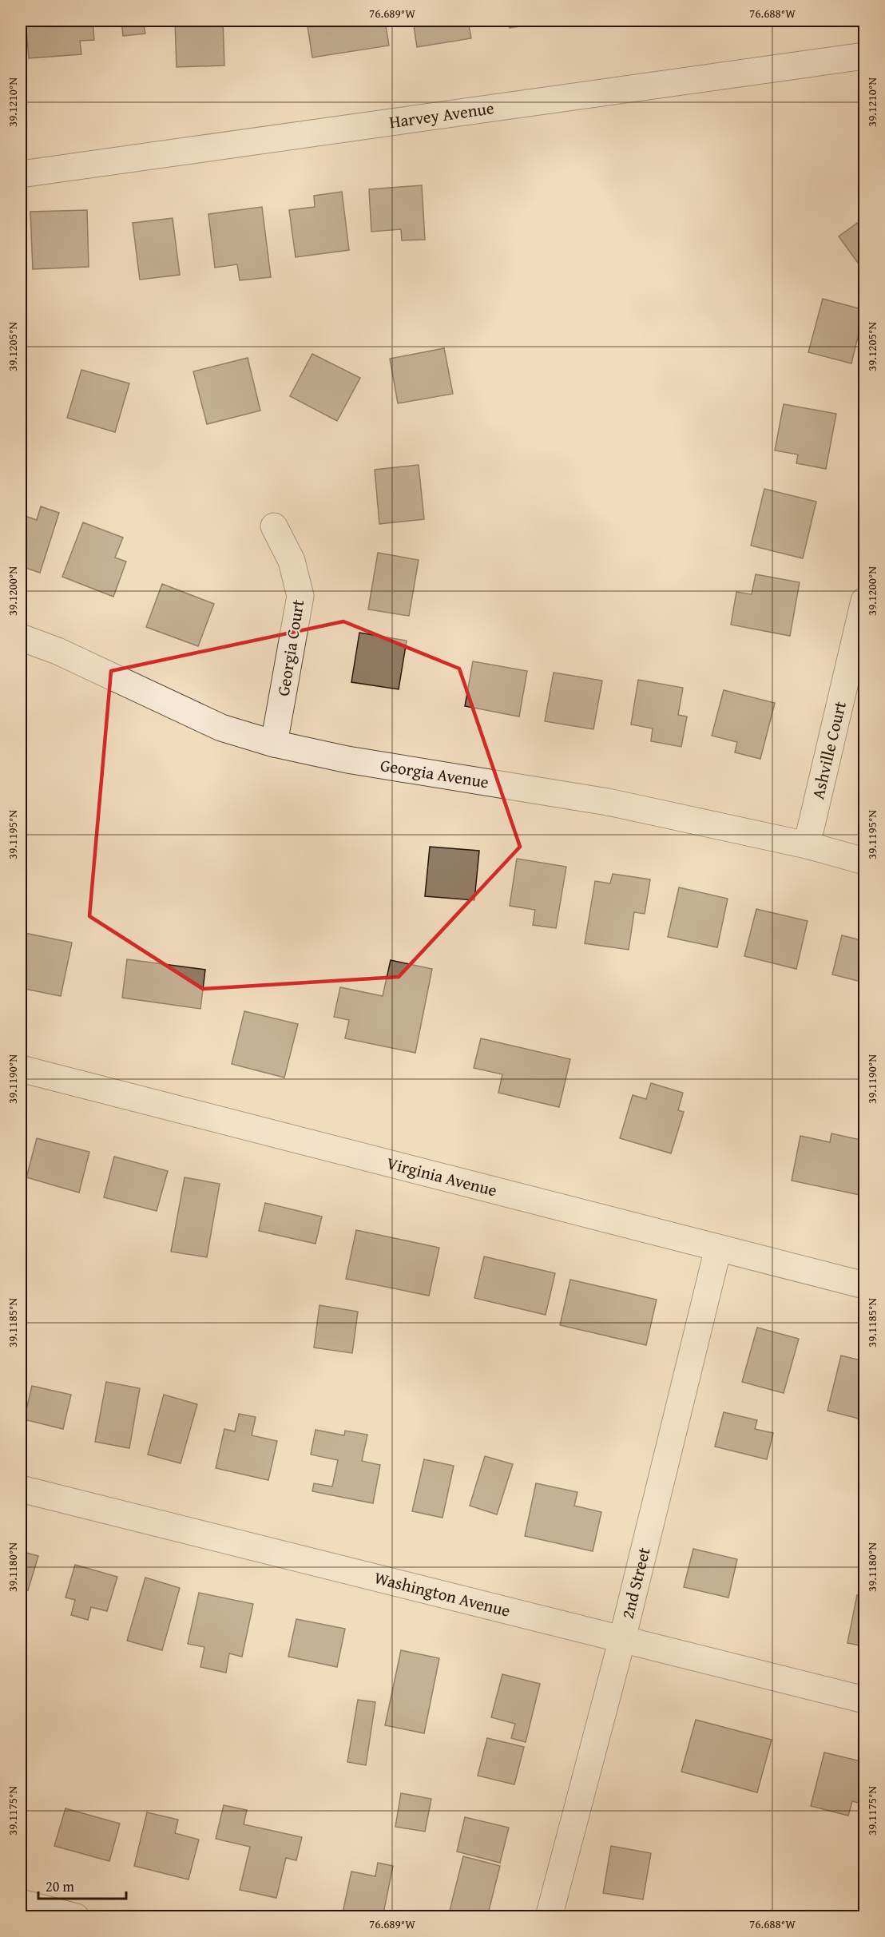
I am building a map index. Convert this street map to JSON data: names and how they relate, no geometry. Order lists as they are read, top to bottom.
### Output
{
  "streets": {
    "street": [
      "Harvey Avenue",
      "Georgia Court",
      "Ashville Court",
      "Georgia Avenue",
      "Virginia Avenue",
      "2nd Street",
      "Washington Avenue"
    ]
  },
  "crossings": [
    ["Georgia Court", "Georgia Avenue"],
    ["Ashville Court", "Georgia Avenue"],
    ["Virginia Avenue", "2nd Street"],
    ["2nd Street", "Washington Avenue"]
  ],
  "scale_bar": "20 m",
  "coordinates": [
    "76.689°W",
    "76.688°W",
    "39.1210°N",
    "39.1205°N",
    "39.1200°N",
    "39.1195°N",
    "39.1190°N",
    "39.1185°N",
    "39.1180°N",
    "39.1175°N"
  ]
}
